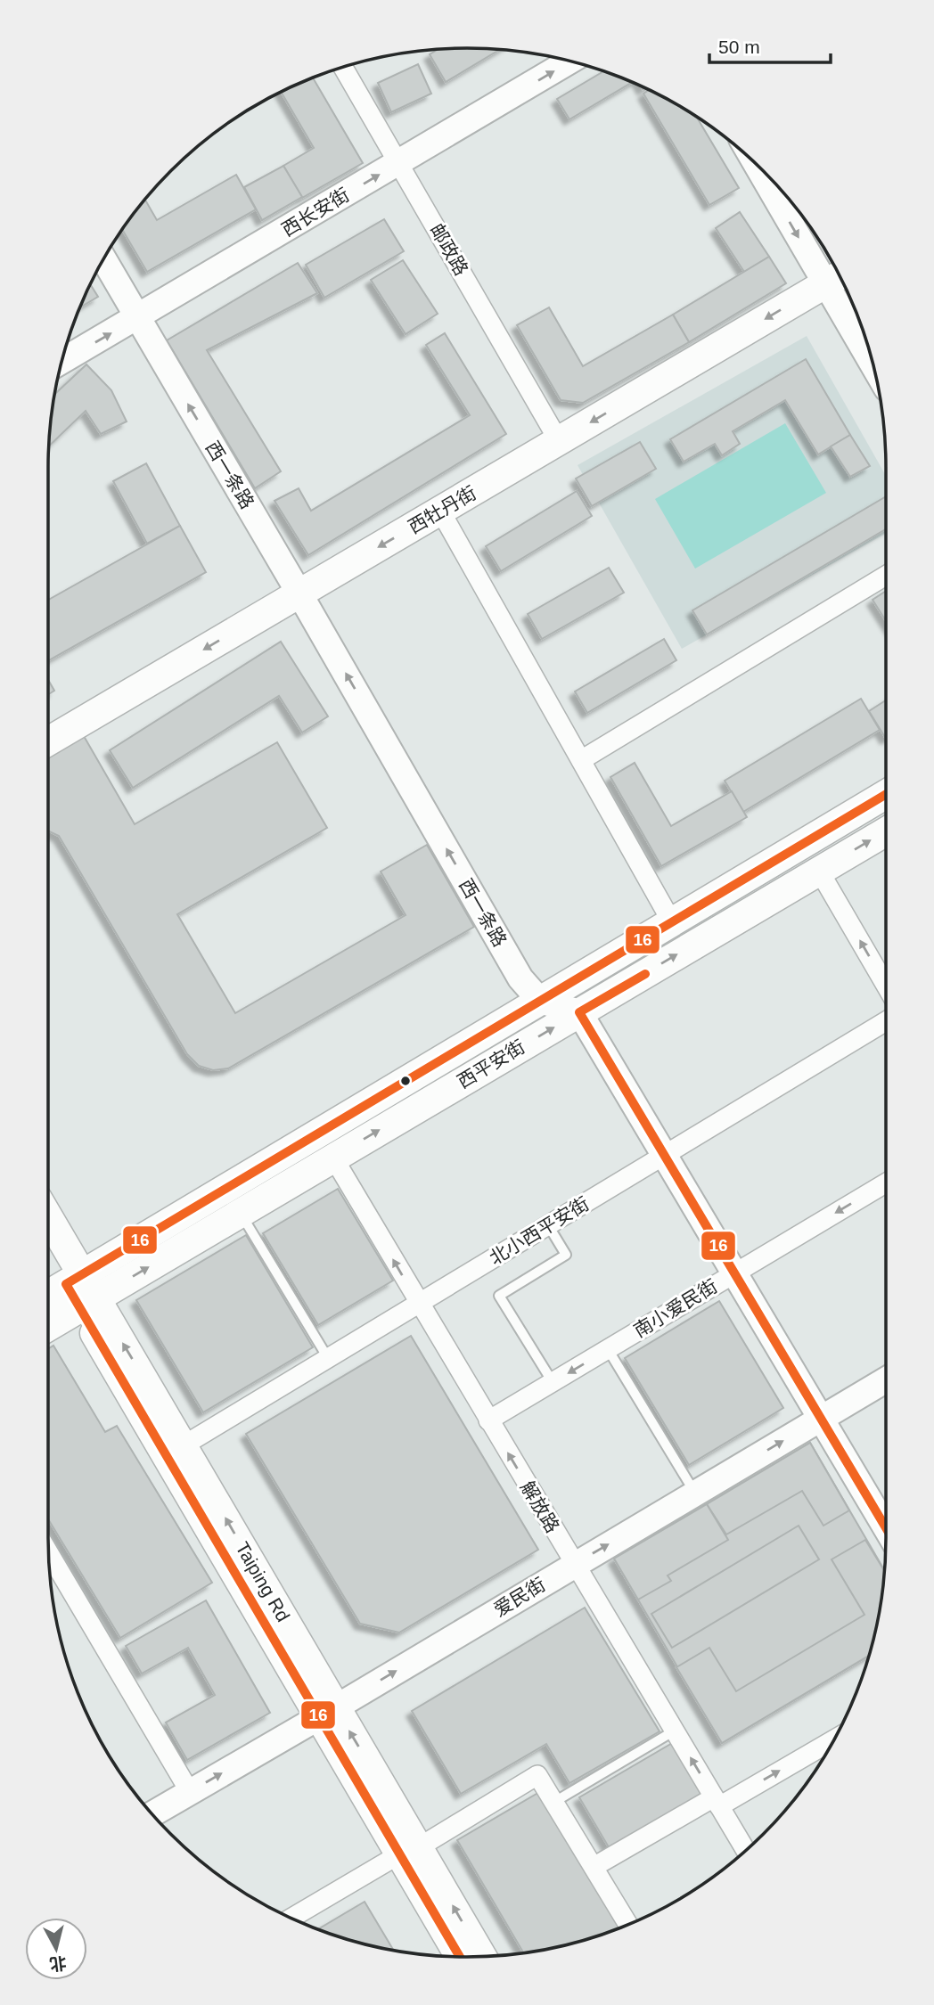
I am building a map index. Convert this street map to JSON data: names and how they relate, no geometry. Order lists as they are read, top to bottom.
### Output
{
  "streets": {
    "main road": ["西牡丹街", "西平安街", "Taiping Rd"],
    "street": [
      "西长安街",
      "邮政路",
      "西一条路",
      "北小西平安街",
      "南小爱民街",
      "解放路",
      "爱民街"
    ]
  },
  "crossings": [
    ["西长安街", "邮政路"],
    ["西长安街", "西一条路"],
    ["邮政路", "西牡丹街"],
    ["西一条路", "西牡丹街"],
    ["西一条路", "西平安街"],
    ["西平安街", "解放路"],
    ["西平安街", "Taiping Rd"],
    ["北小西平安街", "解放路"],
    ["北小西平安街", "Taiping Rd"],
    ["南小爱民街", "解放路"],
    ["解放路", "爱民街"],
    ["Taiping Rd", "爱民街"]
  ],
  "one_way": [
    "西长安街",
    "西牡丹街",
    "南小爱民街",
    "解放路",
    "爱民街"
  ],
  "lines": ["transit line 16"],
  "scale_bar": "50 m",
  "north": "bottom"
}
